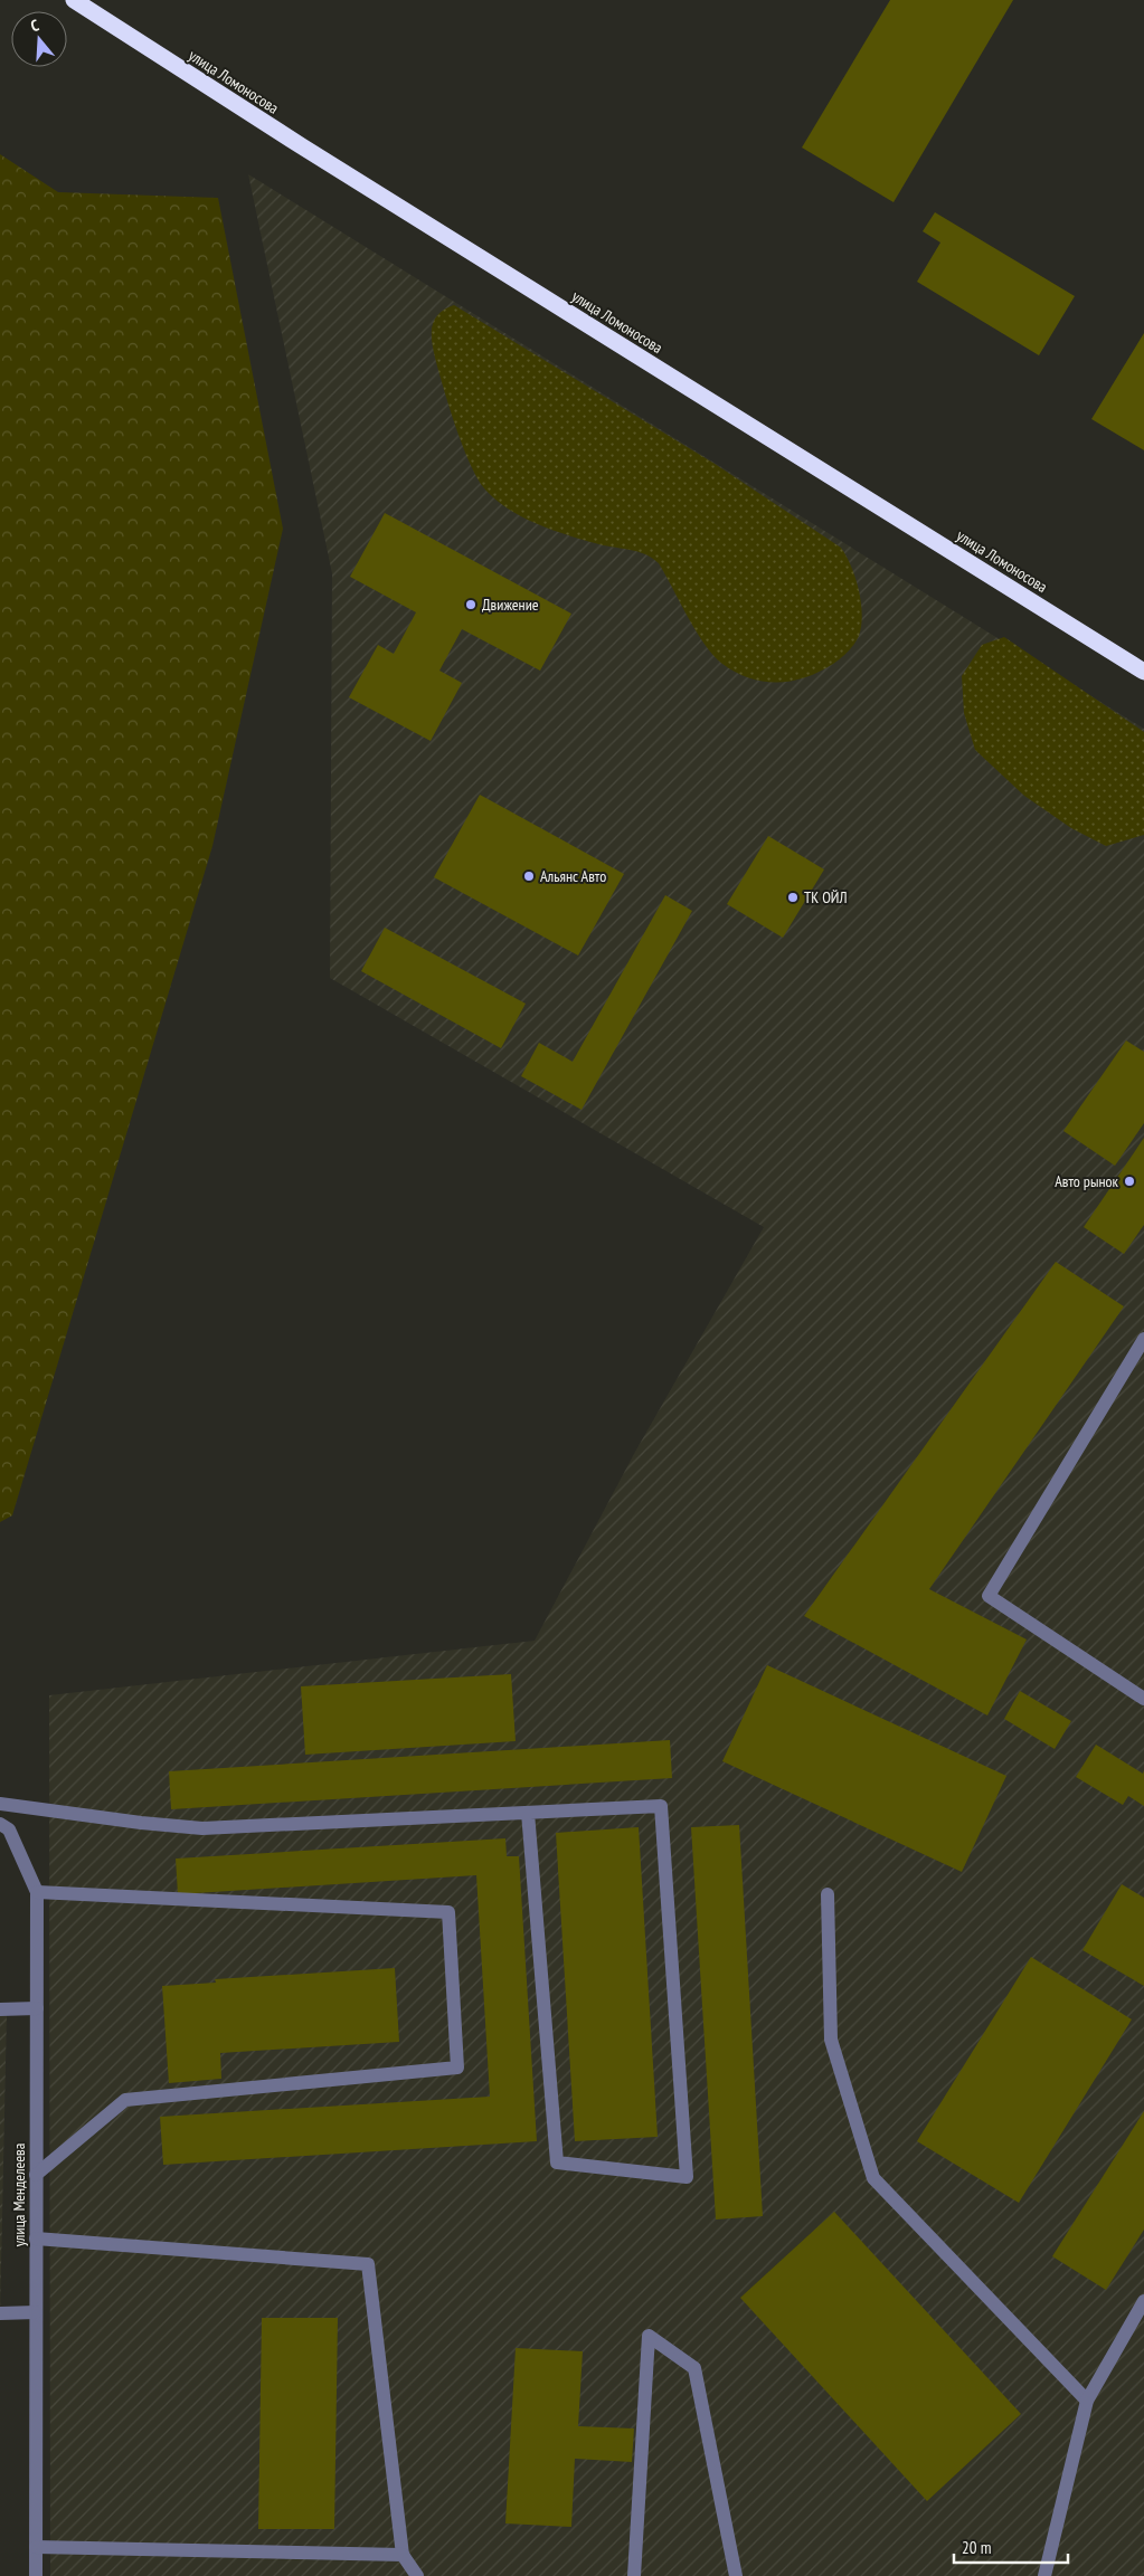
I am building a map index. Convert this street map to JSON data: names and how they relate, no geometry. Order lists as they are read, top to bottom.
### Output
{
  "streets": {
    "highway": ["улица Ломоносова"],
    "street": ["улица Менделеева"]
  },
  "places": [
    "Движение",
    "Альянс Авто",
    "ТК ОЙЛ",
    "Авто рынок"
  ],
  "scale_bar": "20 m",
  "north": "top"
}
